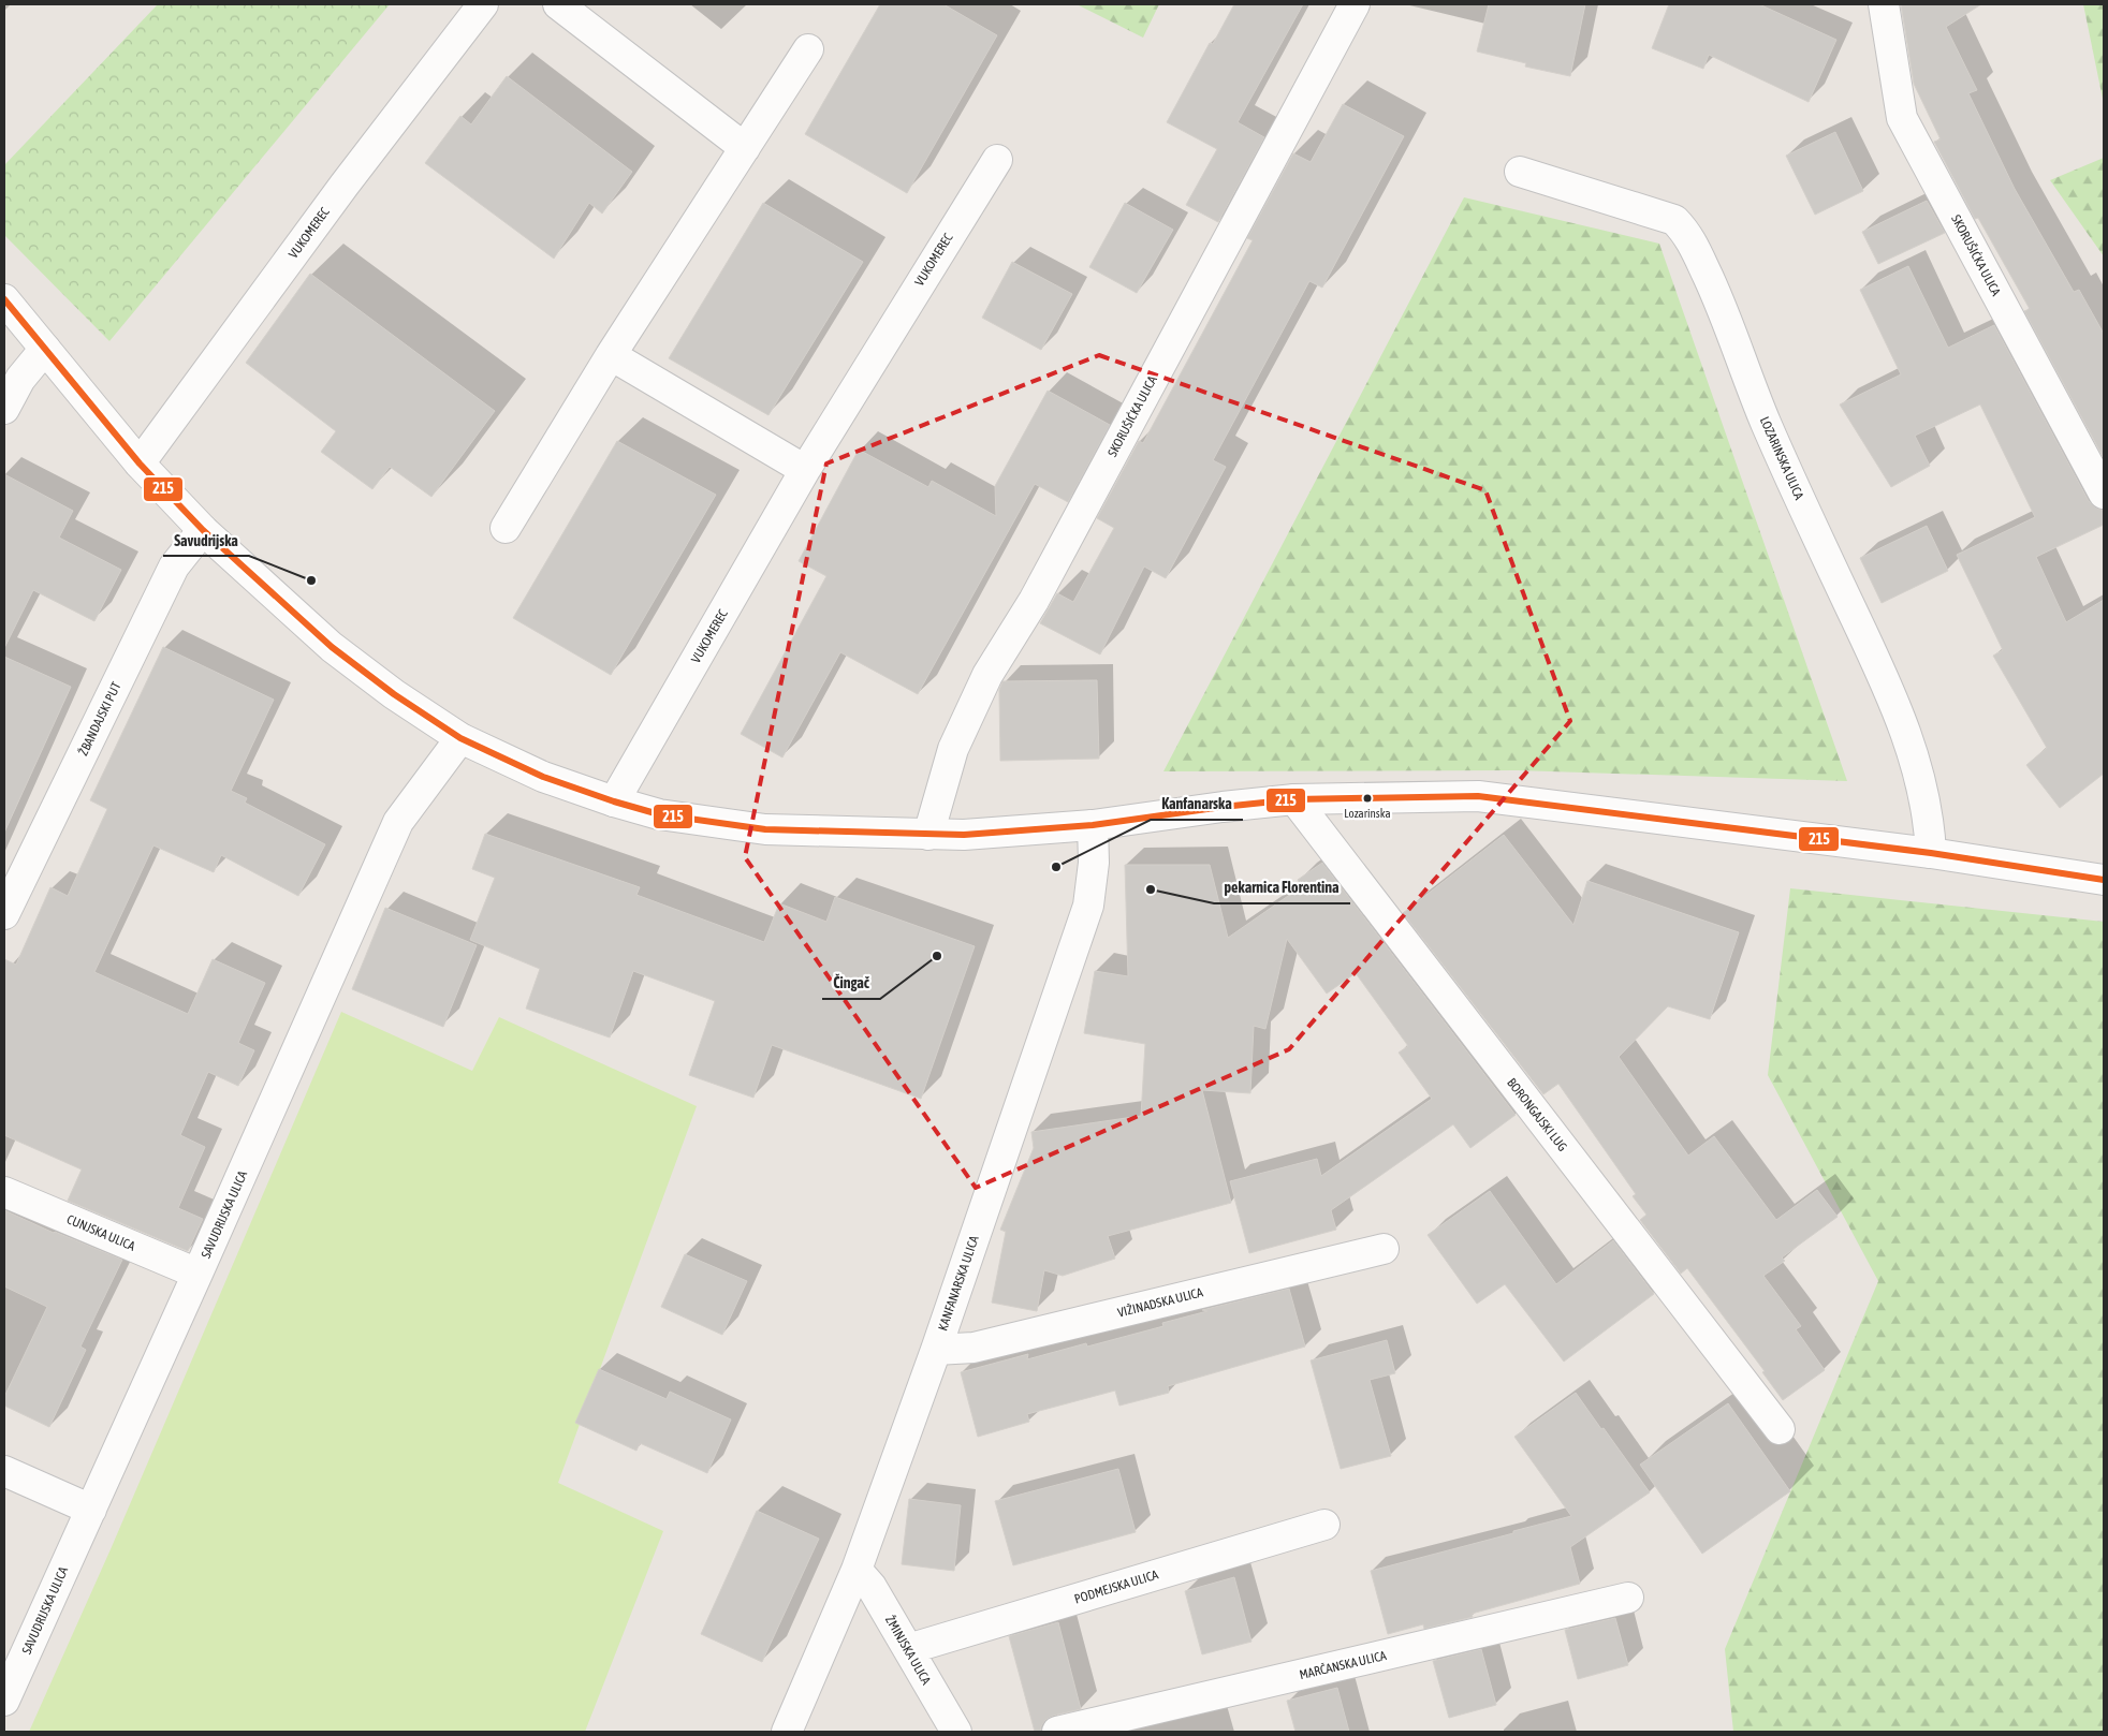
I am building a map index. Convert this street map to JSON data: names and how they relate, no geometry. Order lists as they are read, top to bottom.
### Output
{
  "streets": {
    "street": [
      "VUKOMEREC",
      "SKORUŠIĆKA ULICA",
      "LOZARINSKA ULICA",
      "ŽBANDAJSKI PUT",
      "BORONGAJSKI LUG",
      "SAVUDRIJSKA ULICA",
      "CUNJSKA ULICA",
      "KANFANARSKA ULICA",
      "VIŽINADSKA ULICA",
      "PODMEJSKA ULICA",
      "ŽMINJSKA ULICA",
      "MARČANSKA ULICA"
    ]
  },
  "crossings": [
    ["SAVUDRIJSKA ULICA", "CUNJSKA ULICA"],
    ["KANFANARSKA ULICA", "VIŽINADSKA ULICA"],
    ["KANFANARSKA ULICA", "ŽMINJSKA ULICA"],
    ["PODMEJSKA ULICA", "ŽMINJSKA ULICA"]
  ],
  "places": [
    "Savudrijska",
    "Lozarinska",
    "Kanfanarska",
    "pekarnica Florentina",
    "Čingač"
  ],
  "lines": ["transit line 215"]
}
